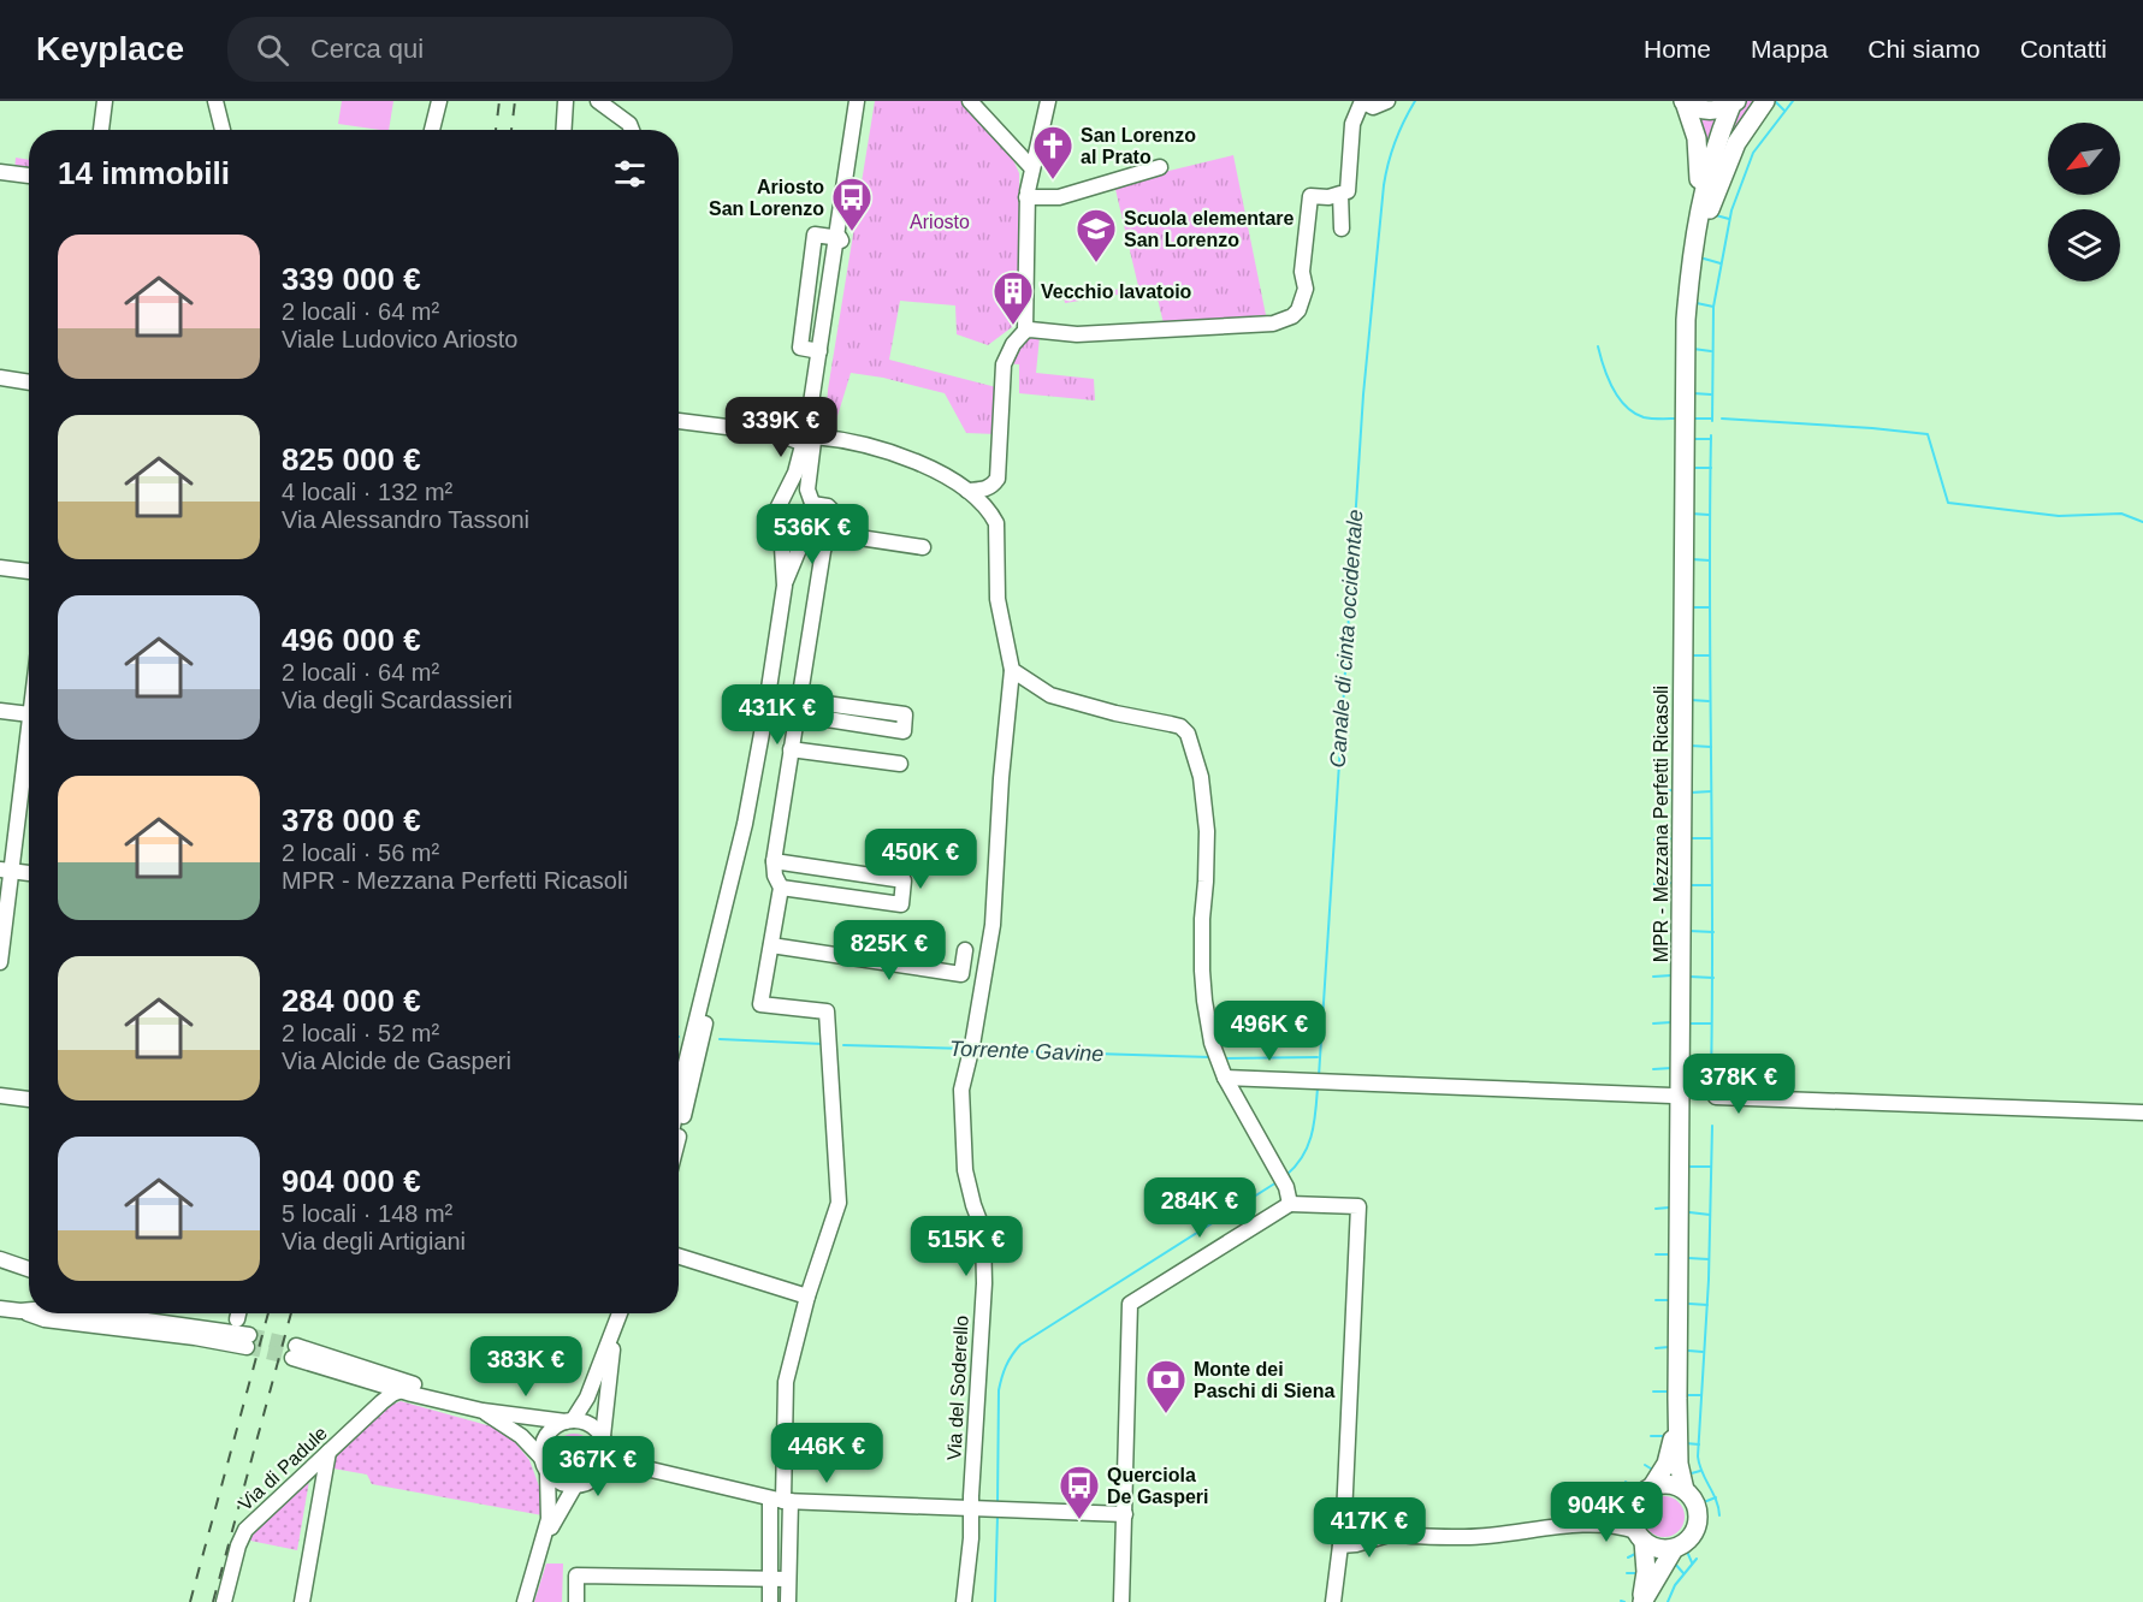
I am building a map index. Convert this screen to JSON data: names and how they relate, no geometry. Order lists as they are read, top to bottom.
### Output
{
  "streets": {
    "main road": ["MPR - Mezzana Perfetti Ricasoli"],
    "street": ["Via del Soderello", "Via di Padule"]
  },
  "water": ["Canale di cinta occidentale", "Torrente Gavine"],
  "parks": ["Ariosto"],
  "places": {
    "church": ["San Lorenzo al Prato"],
    "bus stop": ["Ariosto San Lorenzo", "Querciola De Gasperi"],
    "school or university": ["Scuola elementare San Lorenzo"],
    "building": ["Vecchio lavatoio"],
    "bank": ["Monte dei Paschi di Siena"]
  },
  "north": "bottom left",
  "page": {
    "header": "Keyplace",
    "search": "Cerca qui",
    "nav": [
      "Home",
      "Mappa",
      "Chi siamo",
      "Contatti"
    ],
    "heading": "14 immobili",
    "list": [
      {
        "name": "339 000 €",
        "note": "2 locali · 64 m² · Viale Ludovico Ariosto"
      },
      {
        "name": "825 000 €",
        "note": "4 locali · 132 m² · Via Alessandro Tassoni"
      },
      {
        "name": "496 000 €",
        "note": "2 locali · 64 m² · Via degli Scardassieri"
      },
      {
        "name": "378 000 €",
        "note": "2 locali · 56 m² · MPR - Mezzana Perfetti Ricasoli"
      },
      {
        "name": "284 000 €",
        "note": "2 locali · 52 m² · Via Alcide de Gasperi"
      },
      {
        "name": "904 000 €",
        "note": "5 locali · 148 m² · Via degli Artigiani"
      }
    ],
    "price": [
      "339K €",
      "536K €",
      "431K €",
      "450K €",
      "825K €",
      "496K €",
      "378K €",
      "284K €",
      "515K €",
      "383K €",
      "446K €",
      "367K €",
      "904K €",
      "417K €"
    ]
  }
}
